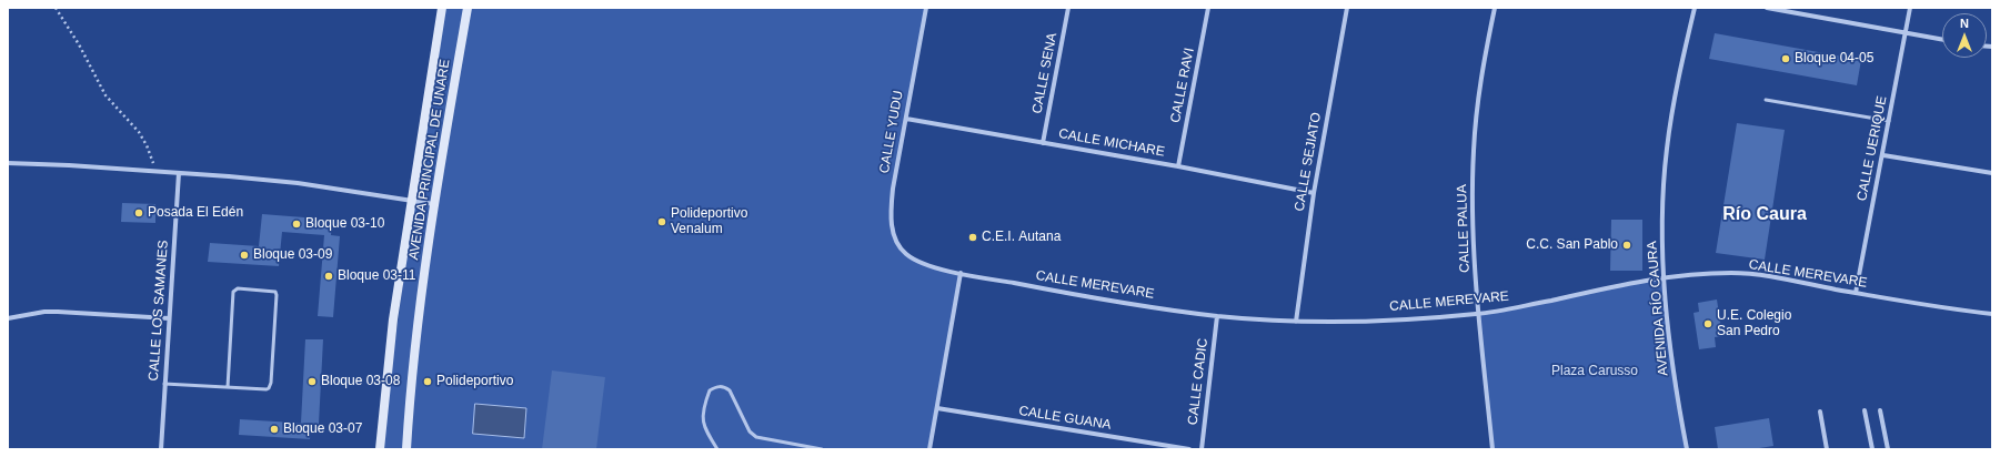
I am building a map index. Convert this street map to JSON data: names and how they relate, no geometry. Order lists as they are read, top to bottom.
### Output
{
  "streets": {
    "street": [
      "CALLE SENA",
      "CALLE RAVI",
      "CALLE YUDU",
      "CALLE MICHARE",
      "CALLE UERIQUE",
      "AVENIDA PRINCIPAL DE UNARE",
      "CALLE SEJIATO",
      "CALLE PALUA",
      "CALLE MEREVARE",
      "AVENIDA RÍO CAURA",
      "CALLE LOS SAMANES",
      "CALLE CADIC",
      "CALLE GUANA"
    ]
  },
  "crossings": [
    ["CALLE SENA", "CALLE MICHARE"],
    ["CALLE RAVI", "CALLE MICHARE"],
    ["CALLE YUDU", "CALLE MICHARE"],
    ["CALLE YUDU", "CALLE MEREVARE"],
    ["CALLE MICHARE", "CALLE SEJIATO"],
    ["CALLE UERIQUE", "CALLE MEREVARE"],
    ["CALLE SEJIATO", "CALLE MEREVARE"],
    ["CALLE PALUA", "CALLE MEREVARE"],
    ["CALLE MEREVARE", "AVENIDA RÍO CAURA"],
    ["CALLE MEREVARE", "CALLE CADIC"]
  ],
  "districts": ["Río Caura"],
  "parks": ["Plaza Carusso"],
  "places": [
    "Bloque 04-05",
    "Posada El Edén",
    "Polideportivo Venalum",
    "Bloque 03-10",
    "C.E.I. Autana",
    "C.C. San Pablo",
    "Bloque 03-09",
    "Bloque 03-11",
    "U.E. Colegio San Pedro",
    "Bloque 03-08",
    "Polideportivo",
    "Bloque 03-07"
  ],
  "north": "top"
}
